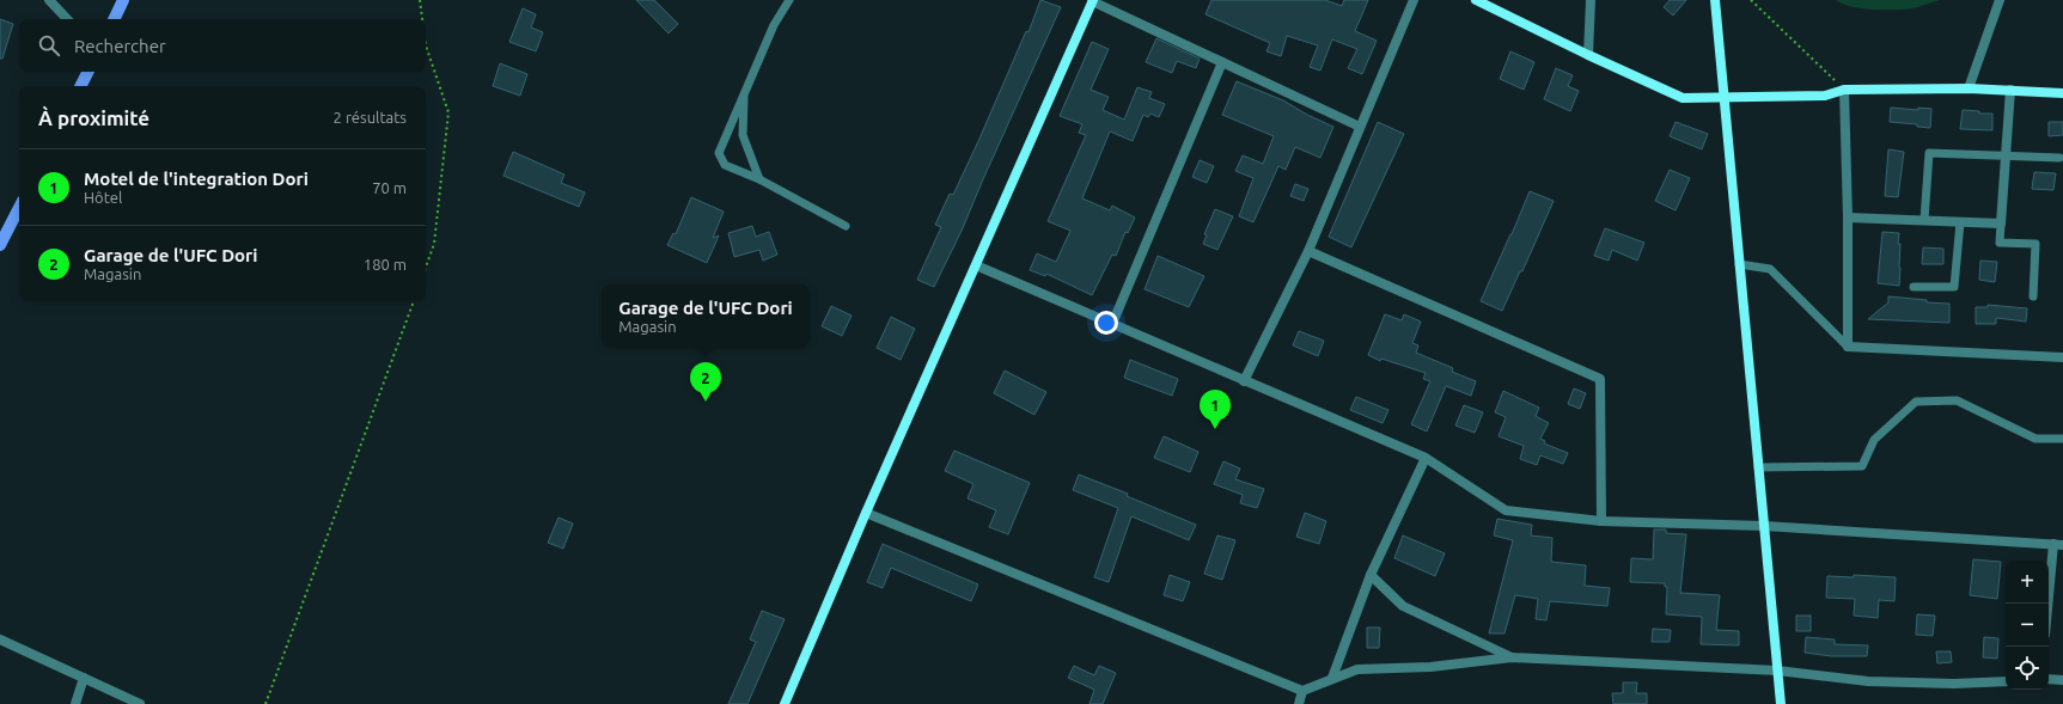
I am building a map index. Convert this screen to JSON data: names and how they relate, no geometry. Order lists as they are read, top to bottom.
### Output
{
  "page": {
    "search": "Rechercher",
    "heading": ["À proximité", "2 résultats"],
    "list": [
      {
        "mark": "1",
        "name": "Motel de l'integration Dori",
        "note": "Hôtel",
        "value": "70 m"
      },
      {
        "mark": "2",
        "name": "Garage de l'UFC Dori",
        "note": "Magasin",
        "value": "180 m"
      }
    ],
    "popup": ["Garage de l'UFC Dori", "Magasin"],
    "pins": ["2", "1"],
    "map_buttons": ["+", "−"]
  }
}
